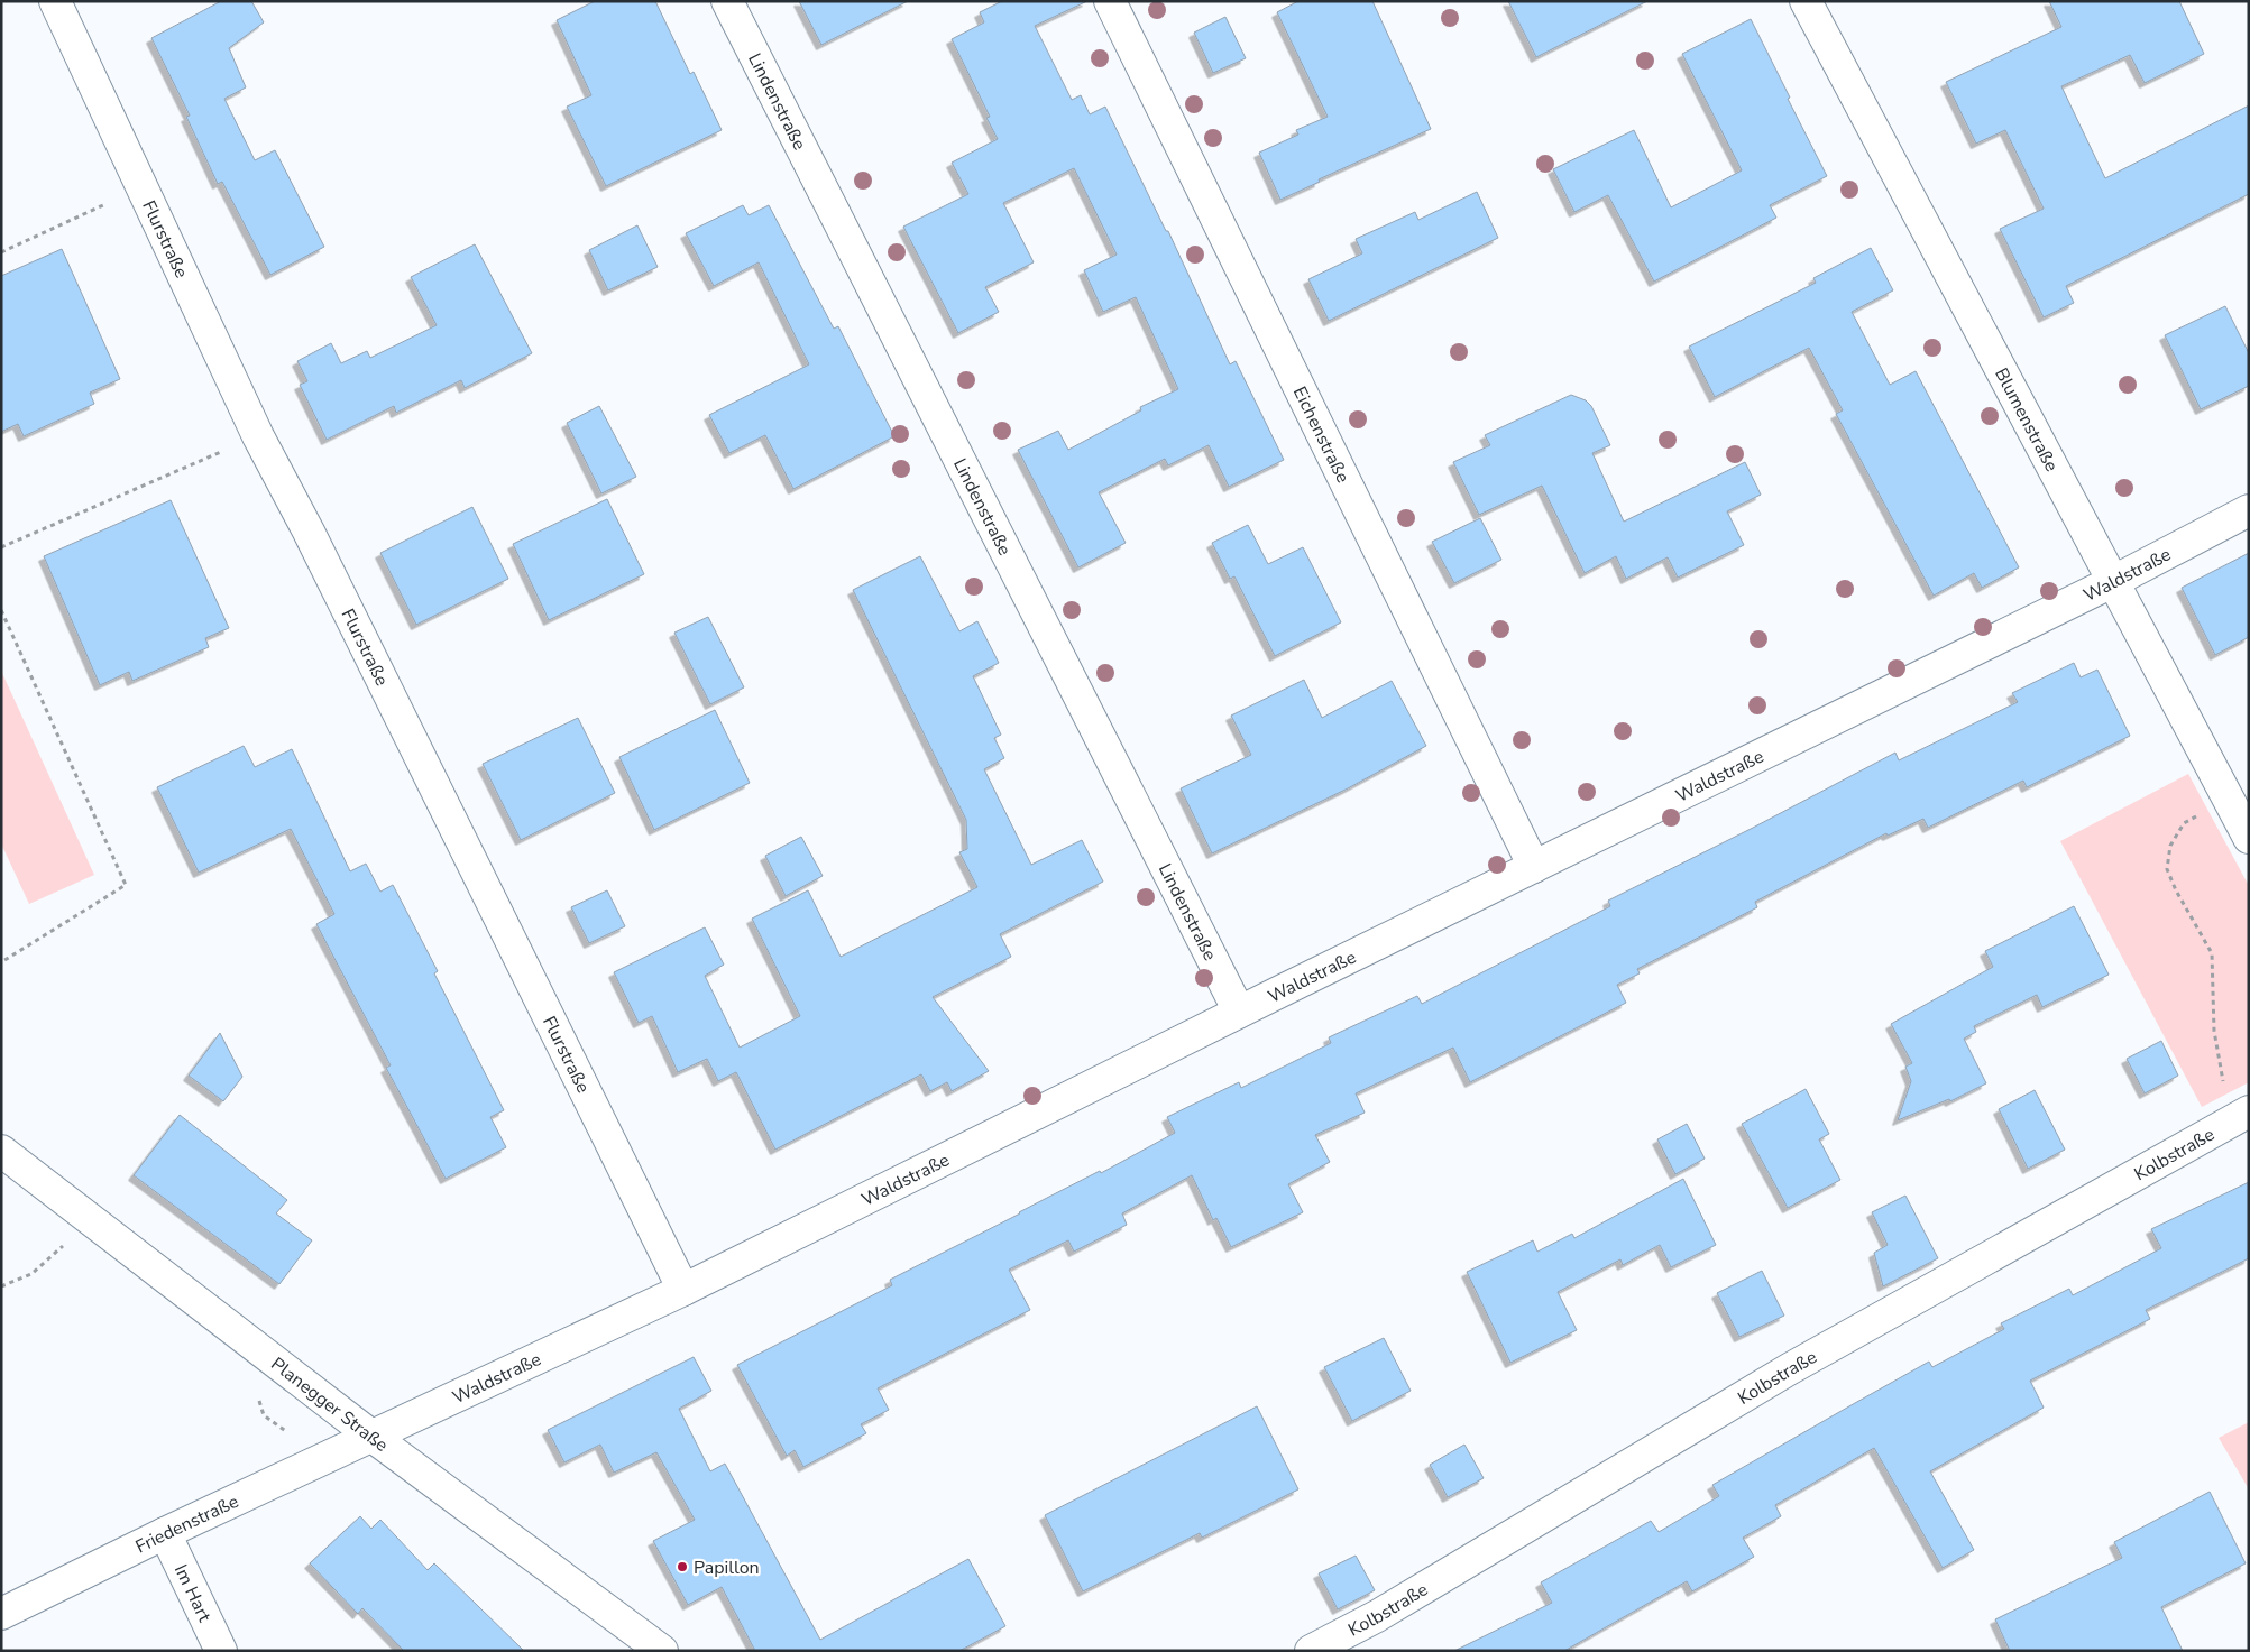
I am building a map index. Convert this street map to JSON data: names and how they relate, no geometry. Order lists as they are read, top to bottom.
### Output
{
  "streets": {
    "street": [
      "Lindenstraße",
      "Flurstraße",
      "Blumenstraße",
      "Eichenstraße",
      "Waldstraße",
      "Kolbstraße",
      "Planegger Straße",
      "Friedenstraße",
      "Im Hart"
    ]
  },
  "crossings": [
    ["Lindenstraße", "Waldstraße"],
    ["Flurstraße", "Waldstraße"],
    ["Blumenstraße", "Waldstraße"],
    ["Eichenstraße", "Waldstraße"],
    ["Waldstraße", "Planegger Straße"],
    ["Waldstraße", "Friedenstraße"],
    ["Planegger Straße", "Friedenstraße"],
    ["Friedenstraße", "Im Hart"]
  ],
  "places": ["Papillon"]
}
